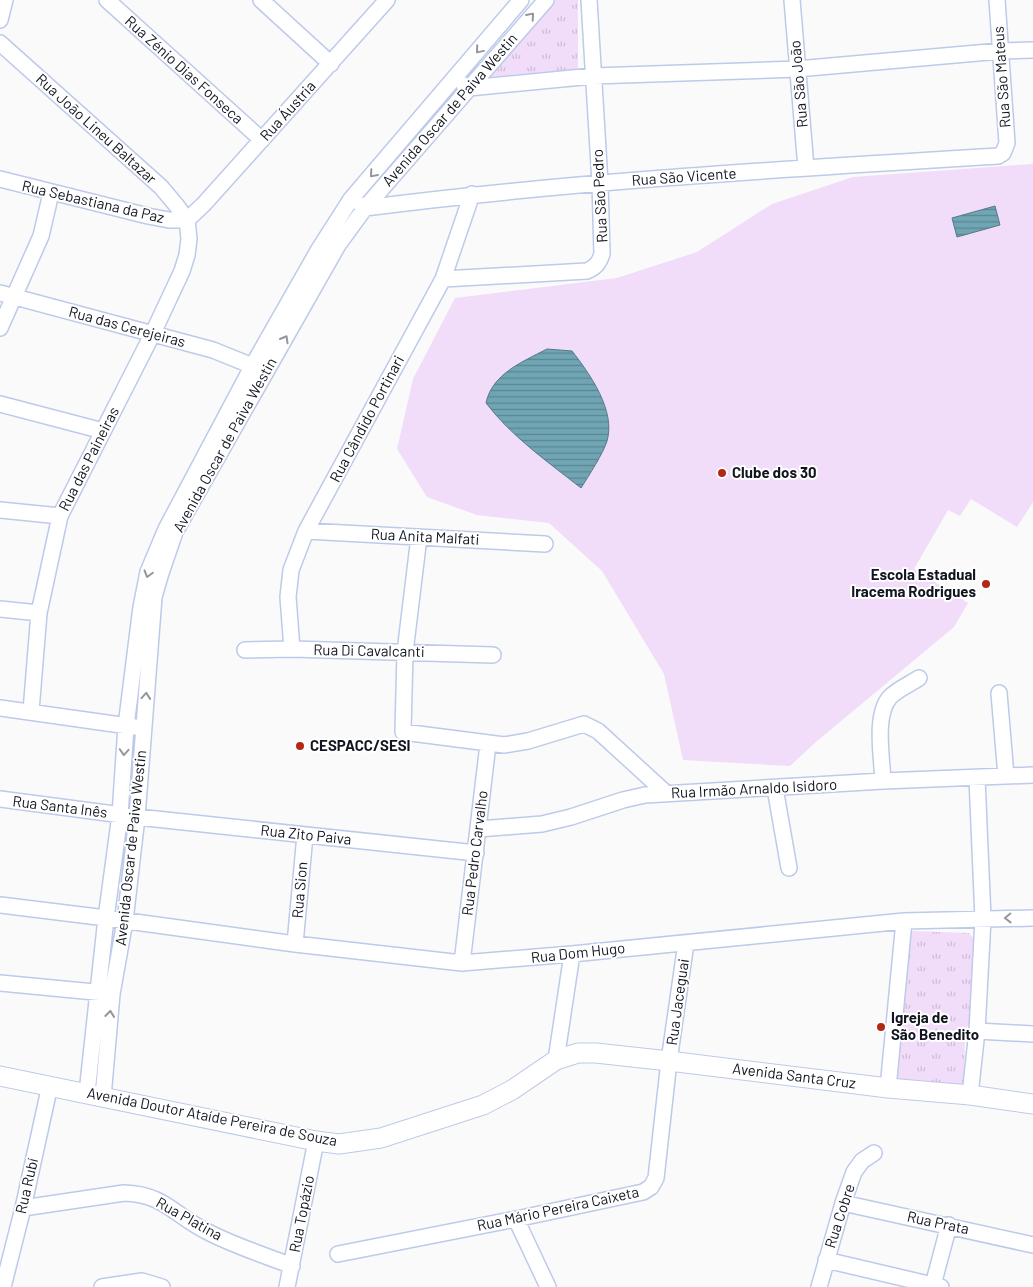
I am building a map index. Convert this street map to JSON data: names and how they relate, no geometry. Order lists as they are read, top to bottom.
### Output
{
  "streets": {
    "main road": ["Avenida Santa Cruz", "Avenida Doutor Ataíde Pereira de Souza"],
    "street": [
      "Rua Zénio Dias Fonseca",
      "Rua São Mateus",
      "Rua São João",
      "Avenida Oscar de Paiva Westin",
      "Rua Áustria",
      "Rua João Lineu Baltazar",
      "Rua São Vicente",
      "Rua São Pedro",
      "Rua Sebastiana da Paz",
      "Rua das Cerejeiras",
      "Rua Cândido Portinari",
      "Rua das Paineiras",
      "Rua Anita Malfati",
      "Rua Di Cavalcanti",
      "Rua Irmão Arnaldo Isidoro",
      "Rua Santa Inês",
      "Rua Zito Paiva",
      "Rua Pedro Carvalho",
      "Rua Sion",
      "Rua Dom Hugo",
      "Rua Jaceguai",
      "Rua Rubí",
      "Rua Mário Pereira Caixeta",
      "Rua Topázio",
      "Rua Cobre",
      "Rua Platina",
      "Rua Prata"
    ]
  },
  "crossings": [
    ["Rua Zénio Dias Fonseca", "Rua Áustria"],
    ["Rua São Mateus", "Rua São Vicente"],
    ["Rua São João", "Rua São Vicente"],
    ["Avenida Oscar de Paiva Westin", "Rua São Vicente"],
    ["Avenida Oscar de Paiva Westin", "Rua das Cerejeiras"],
    ["Avenida Oscar de Paiva Westin", "Rua Santa Inês"],
    ["Avenida Oscar de Paiva Westin", "Rua Zito Paiva"],
    ["Avenida Oscar de Paiva Westin", "Rua Dom Hugo"],
    ["Avenida Oscar de Paiva Westin", "Avenida Doutor Ataíde Pereira de Souza"],
    ["Rua Áustria", "Rua João Lineu Baltazar"],
    ["Rua Áustria", "Rua Sebastiana da Paz"],
    ["Rua Áustria", "Rua das Paineiras"],
    ["Rua João Lineu Baltazar", "Rua Sebastiana da Paz"],
    ["Rua João Lineu Baltazar", "Rua das Paineiras"],
    ["Rua São Vicente", "Rua São Pedro"],
    ["Rua São Vicente", "Rua Cândido Portinari"],
    ["Rua São Pedro", "Rua Cândido Portinari"],
    ["Rua Sebastiana da Paz", "Rua das Paineiras"],
    ["Rua das Cerejeiras", "Rua das Paineiras"],
    ["Rua Cândido Portinari", "Rua Anita Malfati"],
    ["Rua Cândido Portinari", "Rua Di Cavalcanti"],
    ["Rua Irmão Arnaldo Isidoro", "Rua Pedro Carvalho"],
    ["Rua Santa Inês", "Rua Zito Paiva"],
    ["Rua Zito Paiva", "Rua Pedro Carvalho"],
    ["Rua Zito Paiva", "Rua Sion"],
    ["Rua Pedro Carvalho", "Rua Dom Hugo"],
    ["Rua Sion", "Rua Dom Hugo"],
    ["Rua Dom Hugo", "Rua Jaceguai"],
    ["Rua Jaceguai", "Avenida Santa Cruz"],
    ["Rua Jaceguai", "Rua Mário Pereira Caixeta"],
    ["Avenida Santa Cruz", "Avenida Doutor Ataíde Pereira de Souza"],
    ["Avenida Santa Cruz", "Rua Mário Pereira Caixeta"],
    ["Avenida Doutor Ataíde Pereira de Souza", "Rua Rubí"],
    ["Avenida Doutor Ataíde Pereira de Souza", "Rua Topázio"],
    ["Rua Rubí", "Rua Platina"],
    ["Rua Topázio", "Rua Platina"],
    ["Rua Cobre", "Rua Prata"]
  ],
  "places": [
    "Clube dos 30",
    "Escola Estadual Iracema Rodrigues",
    "CESPACC/SESI",
    "Igreja de São Benedito"
  ]
}
